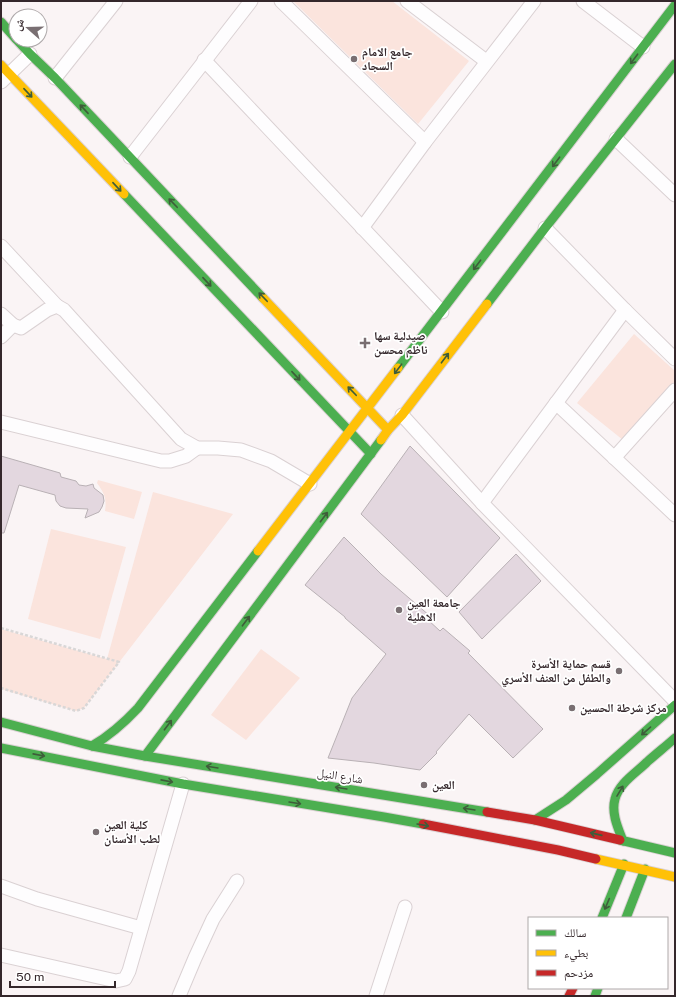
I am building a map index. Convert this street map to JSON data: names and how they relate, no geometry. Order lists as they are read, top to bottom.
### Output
{
  "streets": {
    "main road": ["شارع النيل"]
  },
  "places": {
    "other": [
      "جامع الامام السجاد",
      "جامعة العين الاهلية",
      "قسم حماية الأسرة والطفل من العنف الأسري",
      "مركز شرطة الحسين",
      "العين",
      "كلية العين لطب الأسنان"
    ],
    "health": ["صيدلية سها ناظم محسن"]
  },
  "legend": ["سالك", "بطيء", "مزدحم"],
  "scale_bar": "50 m",
  "north": "left"
}
